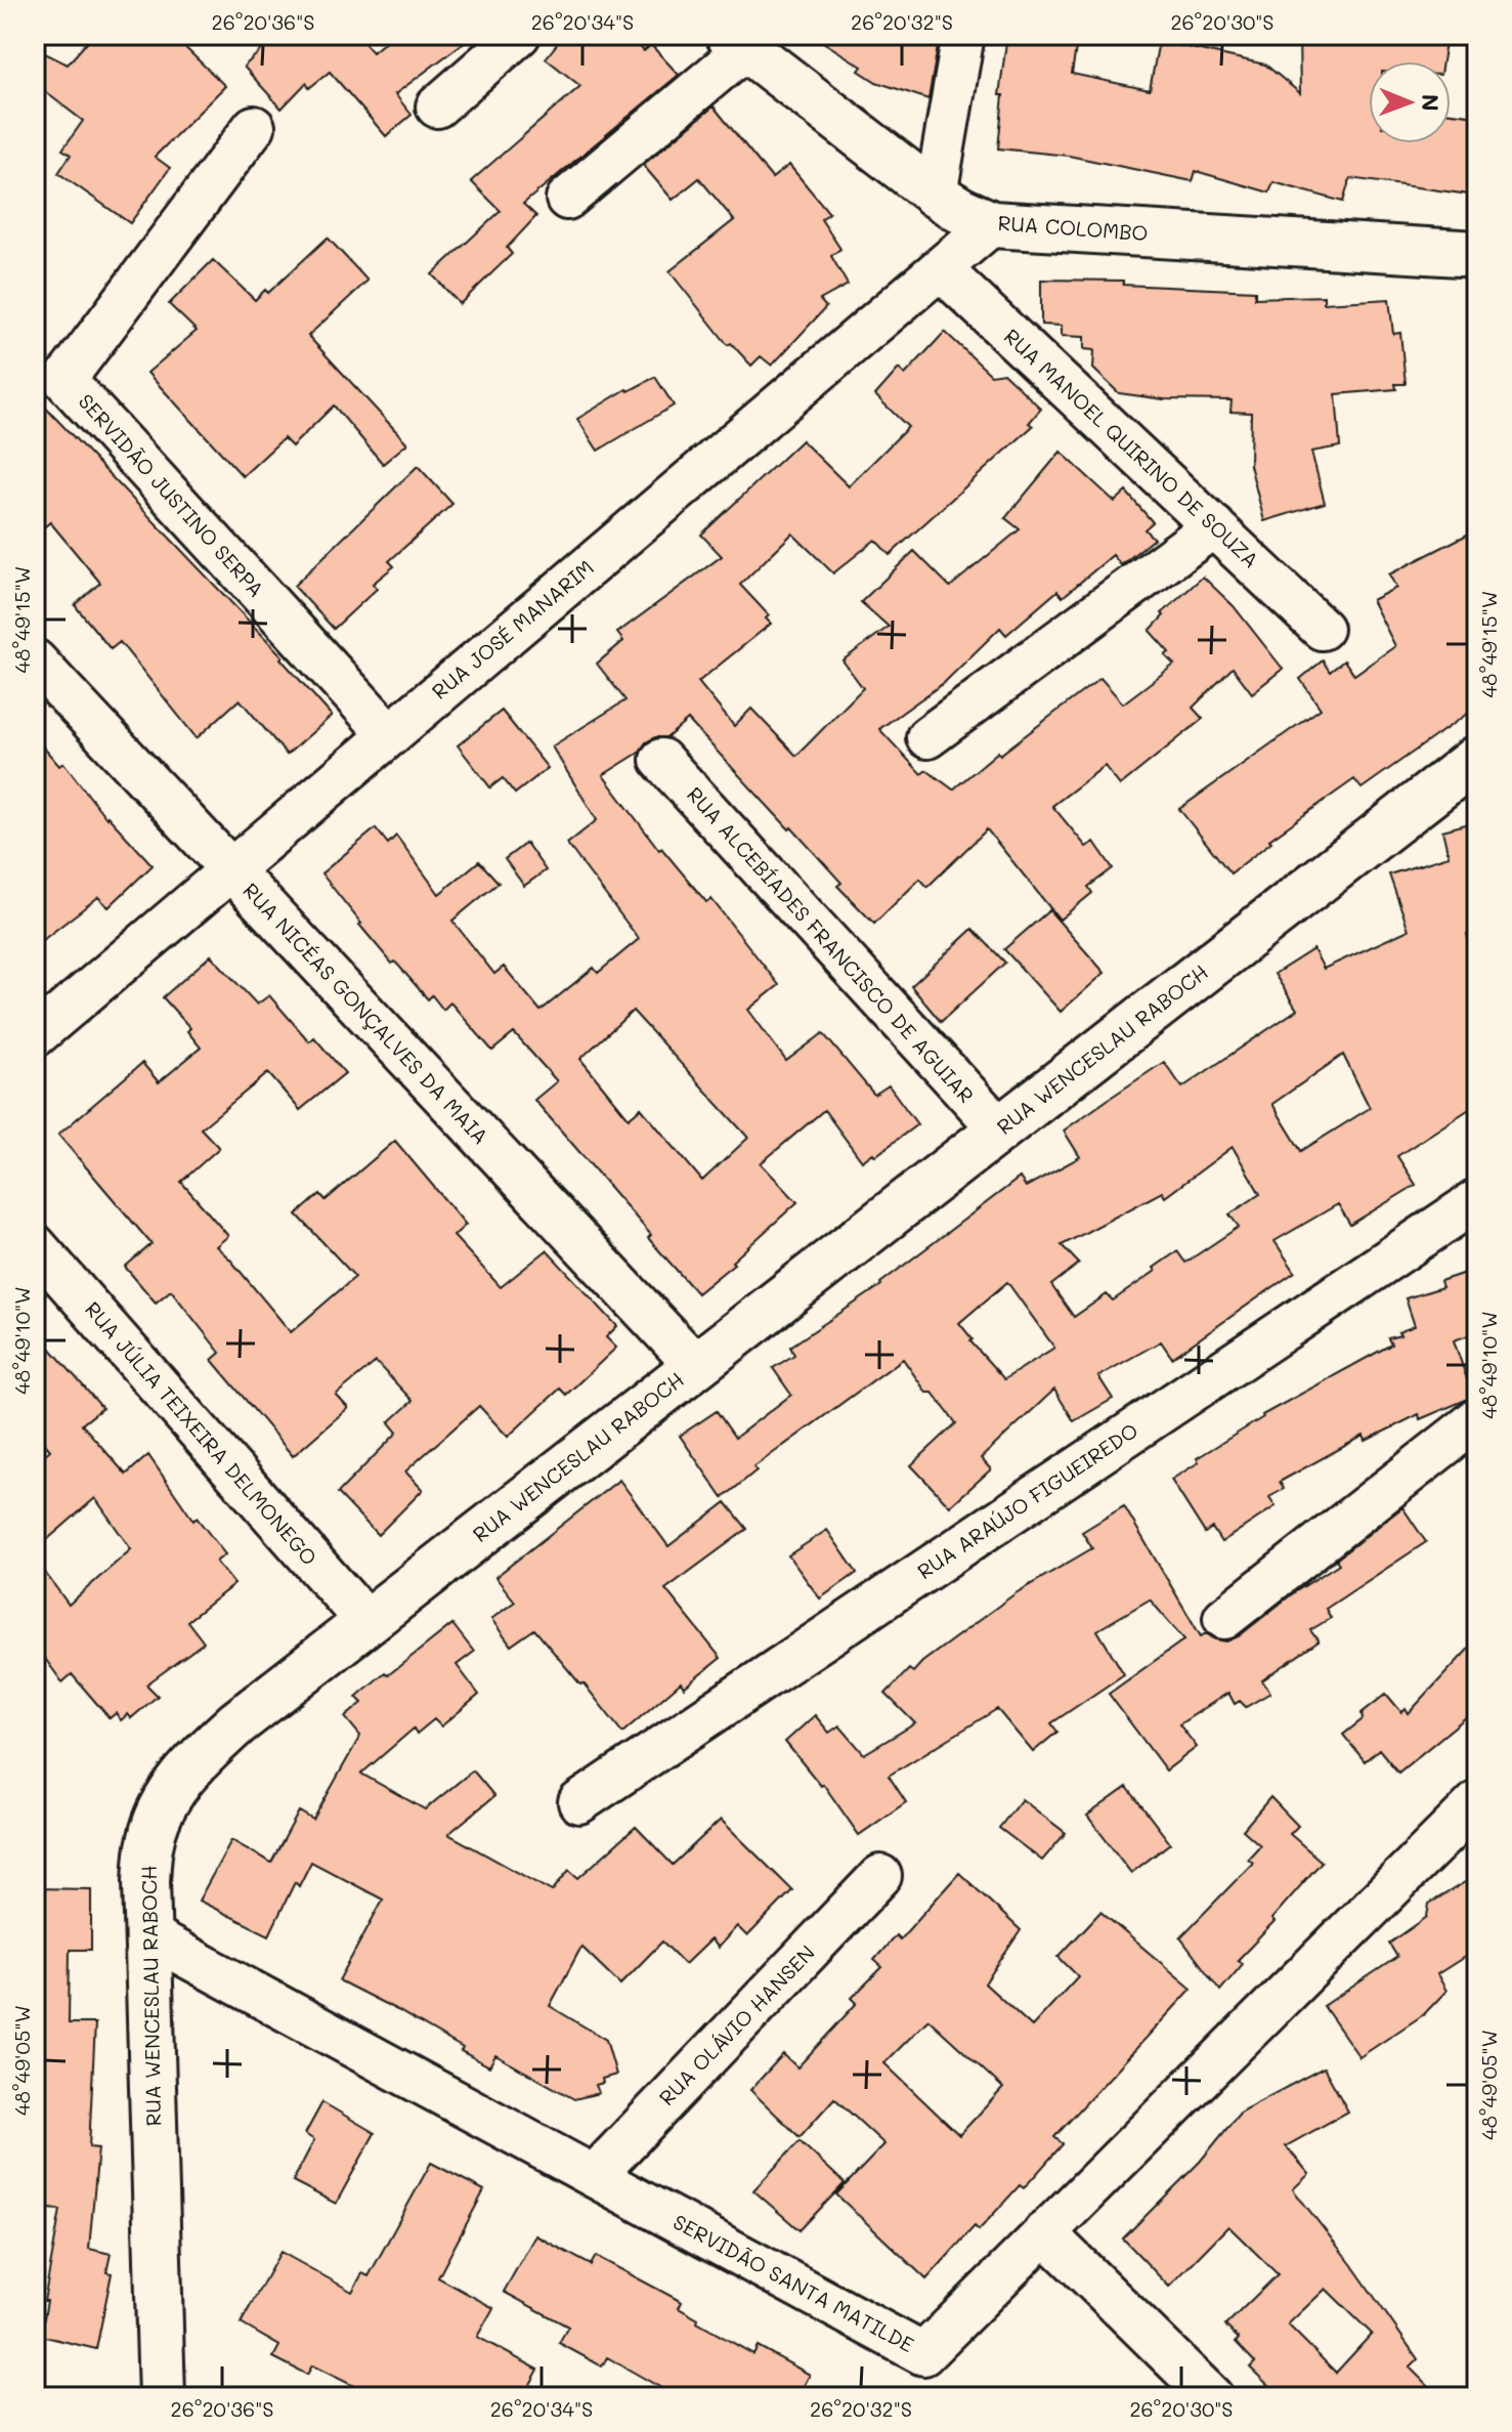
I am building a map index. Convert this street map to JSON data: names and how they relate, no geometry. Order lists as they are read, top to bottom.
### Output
{
  "streets": {
    "street": [
      "RUA COLOMBO",
      "RUA MANOEL QUIRINO DE SOUZA",
      "SERVIDÃO JUSTINO SERPA",
      "RUA JOSÉ MANARIM",
      "RUA ALCEBÍADES FRANCISCO DE AGUIAR",
      "RUA NICÉAS GONÇALVES DA MAIA",
      "RUA WENCESLAU RABOCH",
      "RUA JÚLIA TEIXEIRA DELMONEGO",
      "RUA ARAÚJO FIGUEIREDO",
      "RUA OLÁVIO HANSEN",
      "SERVIDÃO SANTA MATILDE"
    ]
  },
  "crossings": [
    ["RUA COLOMBO", "RUA JOSÉ MANARIM"],
    ["RUA MANOEL QUIRINO DE SOUZA", "RUA JOSÉ MANARIM"],
    ["SERVIDÃO JUSTINO SERPA", "RUA JOSÉ MANARIM"],
    ["RUA JOSÉ MANARIM", "RUA NICÉAS GONÇALVES DA MAIA"],
    ["RUA ALCEBÍADES FRANCISCO DE AGUIAR", "RUA WENCESLAU RABOCH"],
    ["RUA NICÉAS GONÇALVES DA MAIA", "RUA WENCESLAU RABOCH"],
    ["RUA WENCESLAU RABOCH", "RUA JÚLIA TEIXEIRA DELMONEGO"],
    ["RUA WENCESLAU RABOCH", "SERVIDÃO SANTA MATILDE"],
    ["RUA OLÁVIO HANSEN", "SERVIDÃO SANTA MATILDE"]
  ],
  "north": "right",
  "coordinates": [
    "26°20'36\"S",
    "26°20'34\"S",
    "26°20'32\"S",
    "26°20'30\"S",
    "48°49'15\"W",
    "48°49'10\"W",
    "48°49'05\"W"
  ]
}
